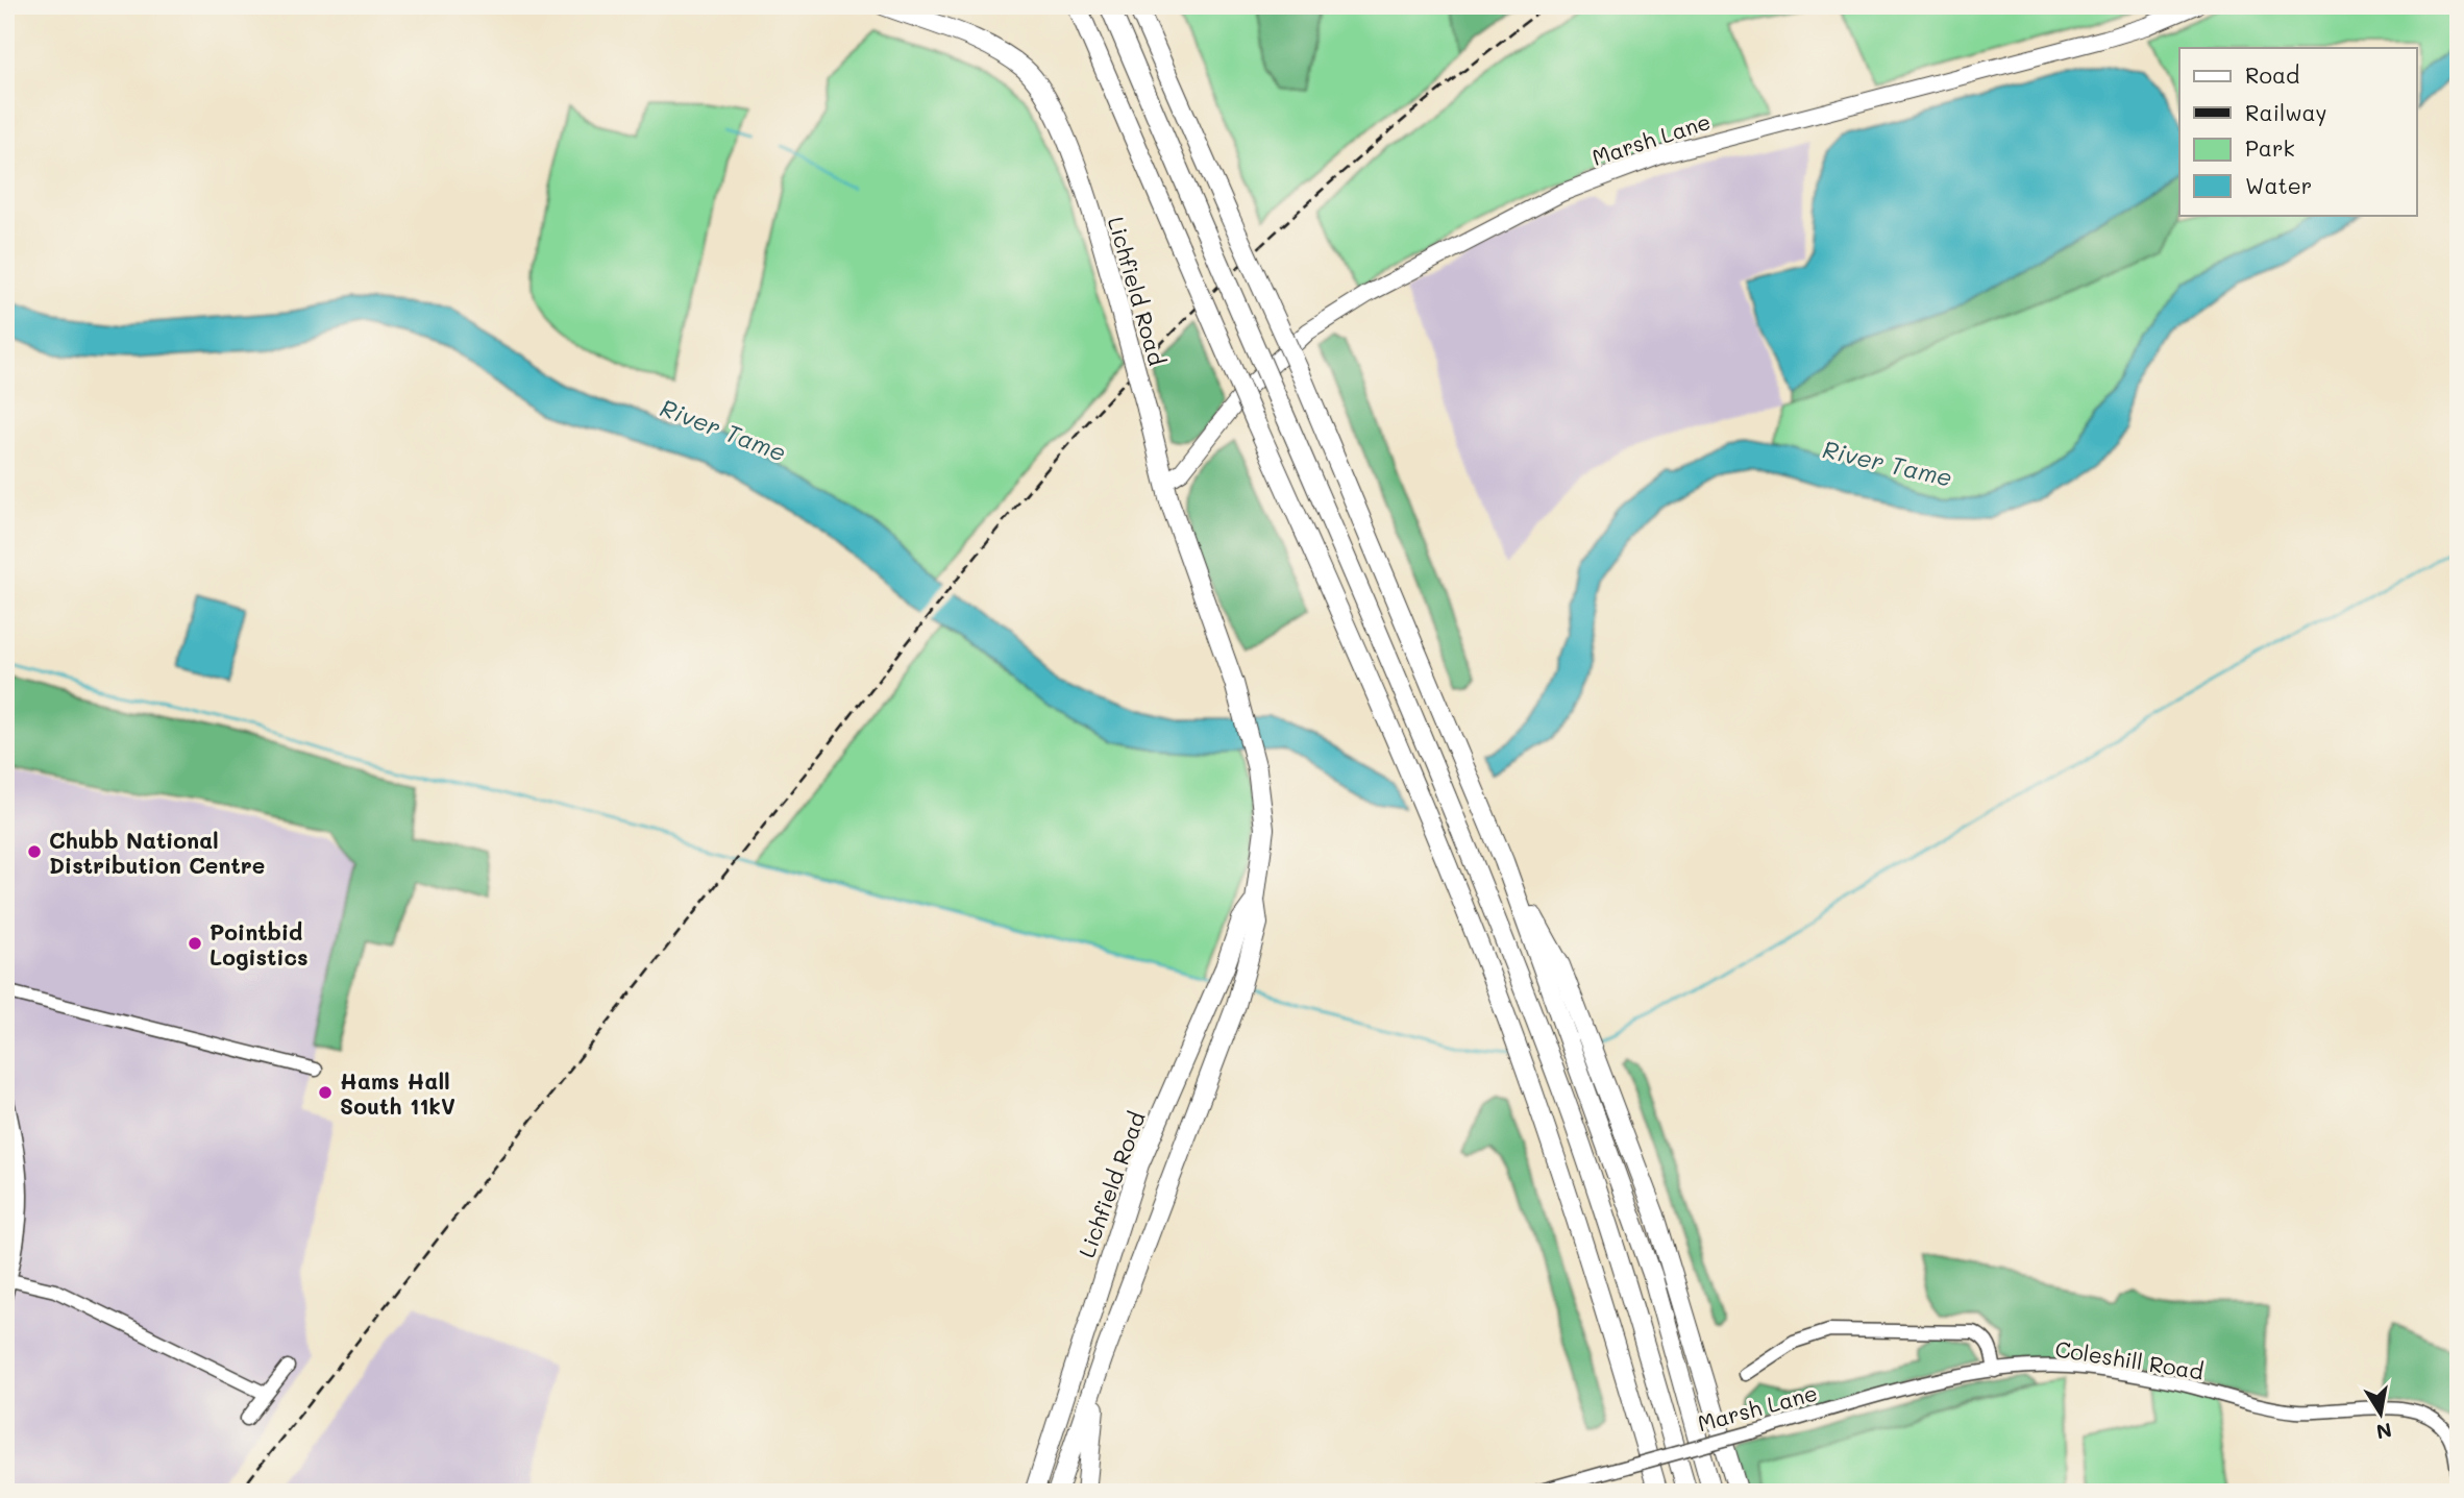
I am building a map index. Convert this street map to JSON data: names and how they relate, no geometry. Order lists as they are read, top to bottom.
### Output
{
  "streets": {
    "highway": ["Lichfield Road"],
    "main road": ["Marsh Lane"],
    "street": ["Coleshill Road"]
  },
  "crossings": [
    ["Marsh Lane", "Lichfield Road"],
    ["Marsh Lane", "Coleshill Road"]
  ],
  "water": ["River Tame"],
  "places": ["Chubb National Distribution Centre", "Pointbid Logistics", "Hams Hall South 11kV"],
  "legend": [
    "Road",
    "Railway",
    "Park",
    "Water"
  ],
  "north": "bottom"
}
